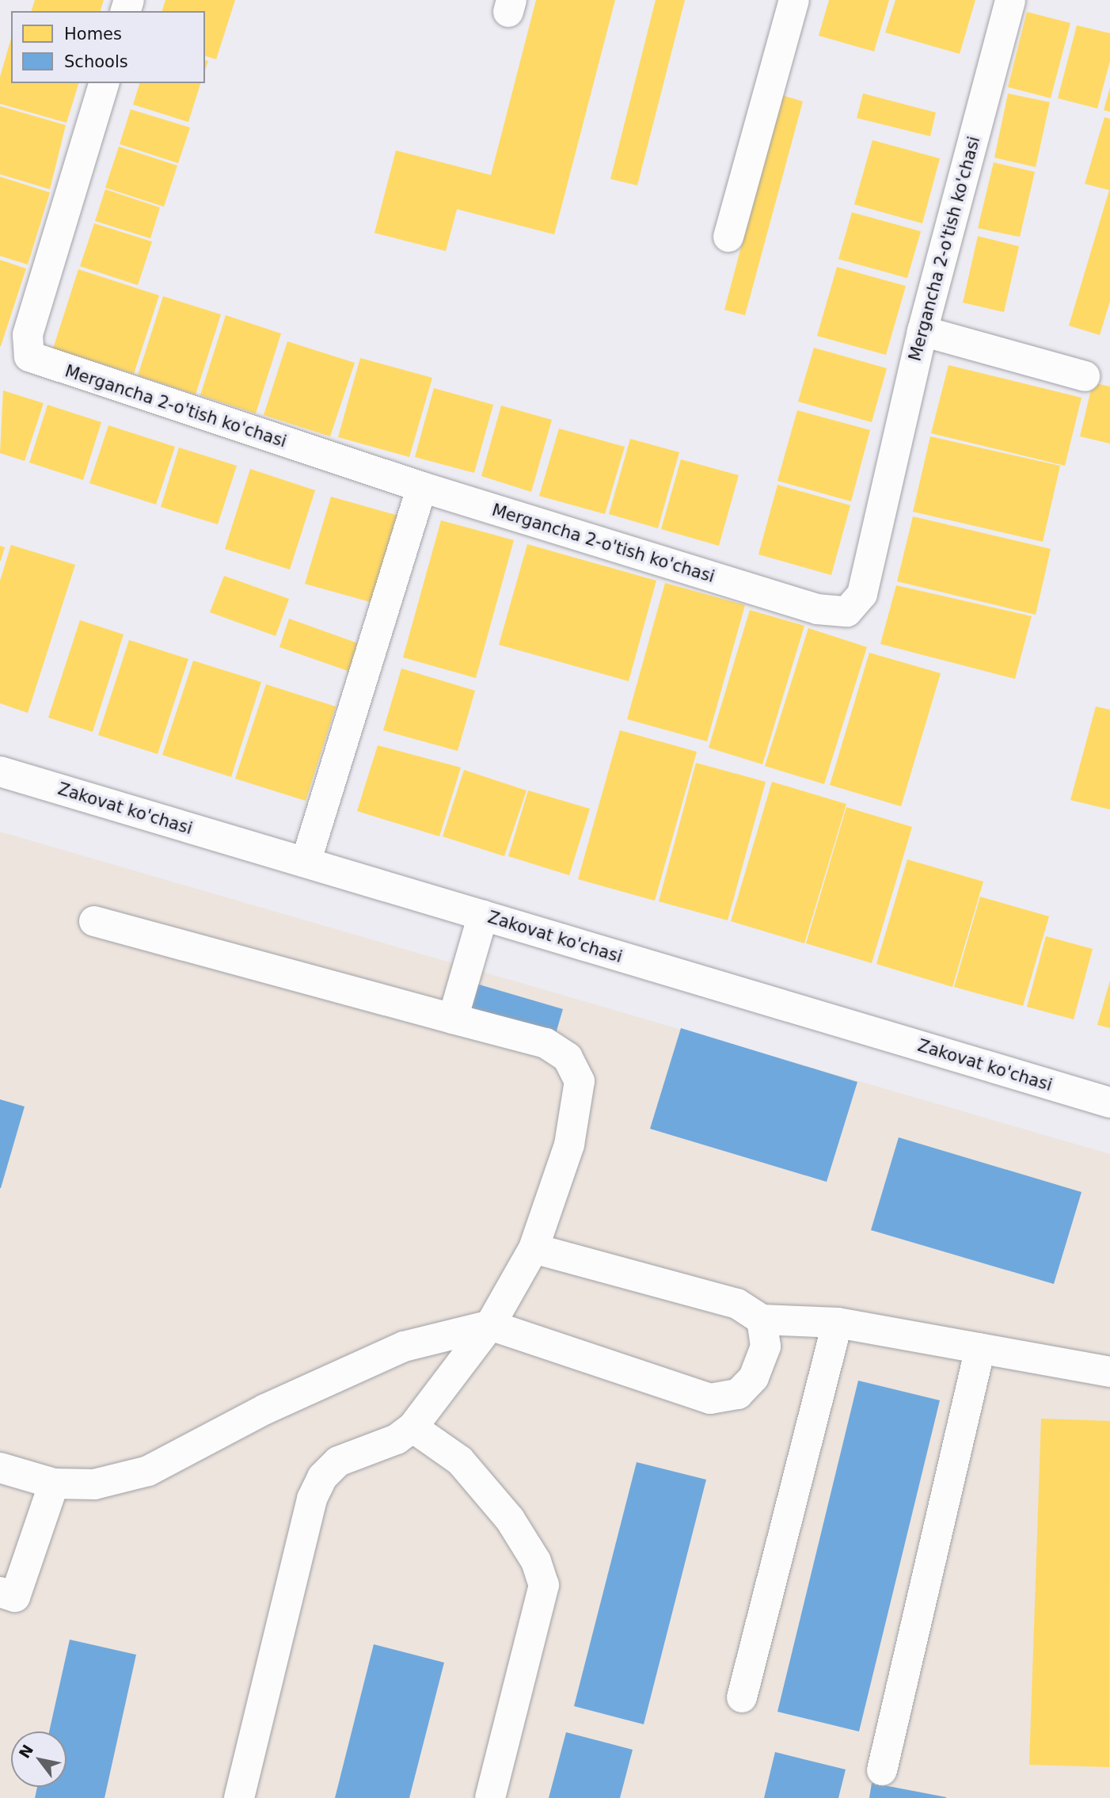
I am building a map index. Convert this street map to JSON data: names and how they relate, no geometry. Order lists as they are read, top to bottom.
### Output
{
  "streets": {
    "street": ["Mergancha 2-o'tish ko'chasi", "Zakovat ko'chasi"]
  },
  "legend": ["Homes", "Schools"],
  "north": "top left"
}
